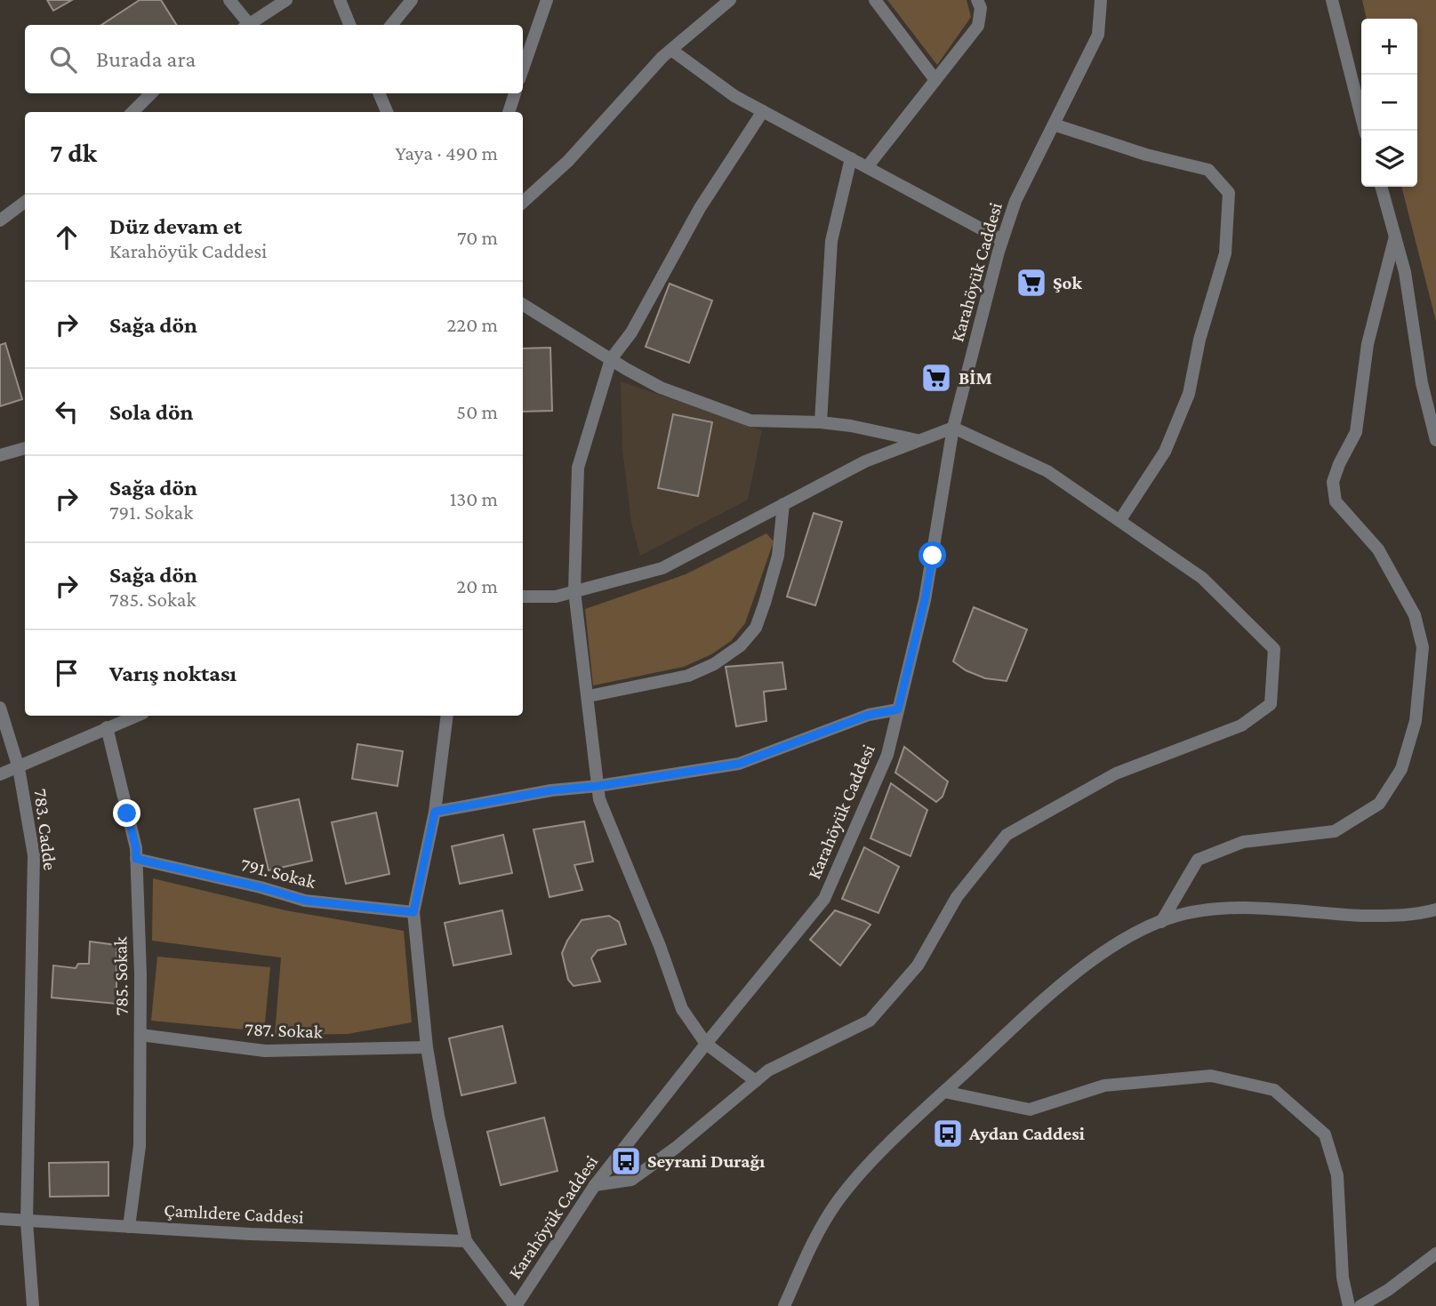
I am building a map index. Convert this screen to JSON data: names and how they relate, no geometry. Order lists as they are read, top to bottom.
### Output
{
  "streets": {
    "street": [
      "Karahöyük Caddesi",
      "783. Cadde",
      "791. Sokak",
      "785. Sokak",
      "787. Sokak",
      "Çamlıdere Caddesi"
    ]
  },
  "crossings": [
    ["783. Cadde", "Çamlıdere Caddesi"],
    ["791. Sokak", "785. Sokak"],
    ["785. Sokak", "787. Sokak"],
    ["785. Sokak", "Çamlıdere Caddesi"]
  ],
  "places": {
    "supermarket": ["Şok", "BİM"],
    "bus stop": ["Aydan Caddesi", "Seyrani Durağı"]
  },
  "page": {
    "map_buttons": ["+", "−"],
    "search": "Burada ara",
    "heading": ["7 dk", "Yaya · 490 m"],
    "list": [
      ["Düz devam et", "Karahöyük Caddesi", "70 m"],
      ["Sağa dön", "220 m"],
      ["Sola dön", "50 m"],
      ["Sağa dön", "791. Sokak", "130 m"],
      ["Sağa dön", "785. Sokak", "20 m"],
      "Varış noktası"
    ]
  }
}
